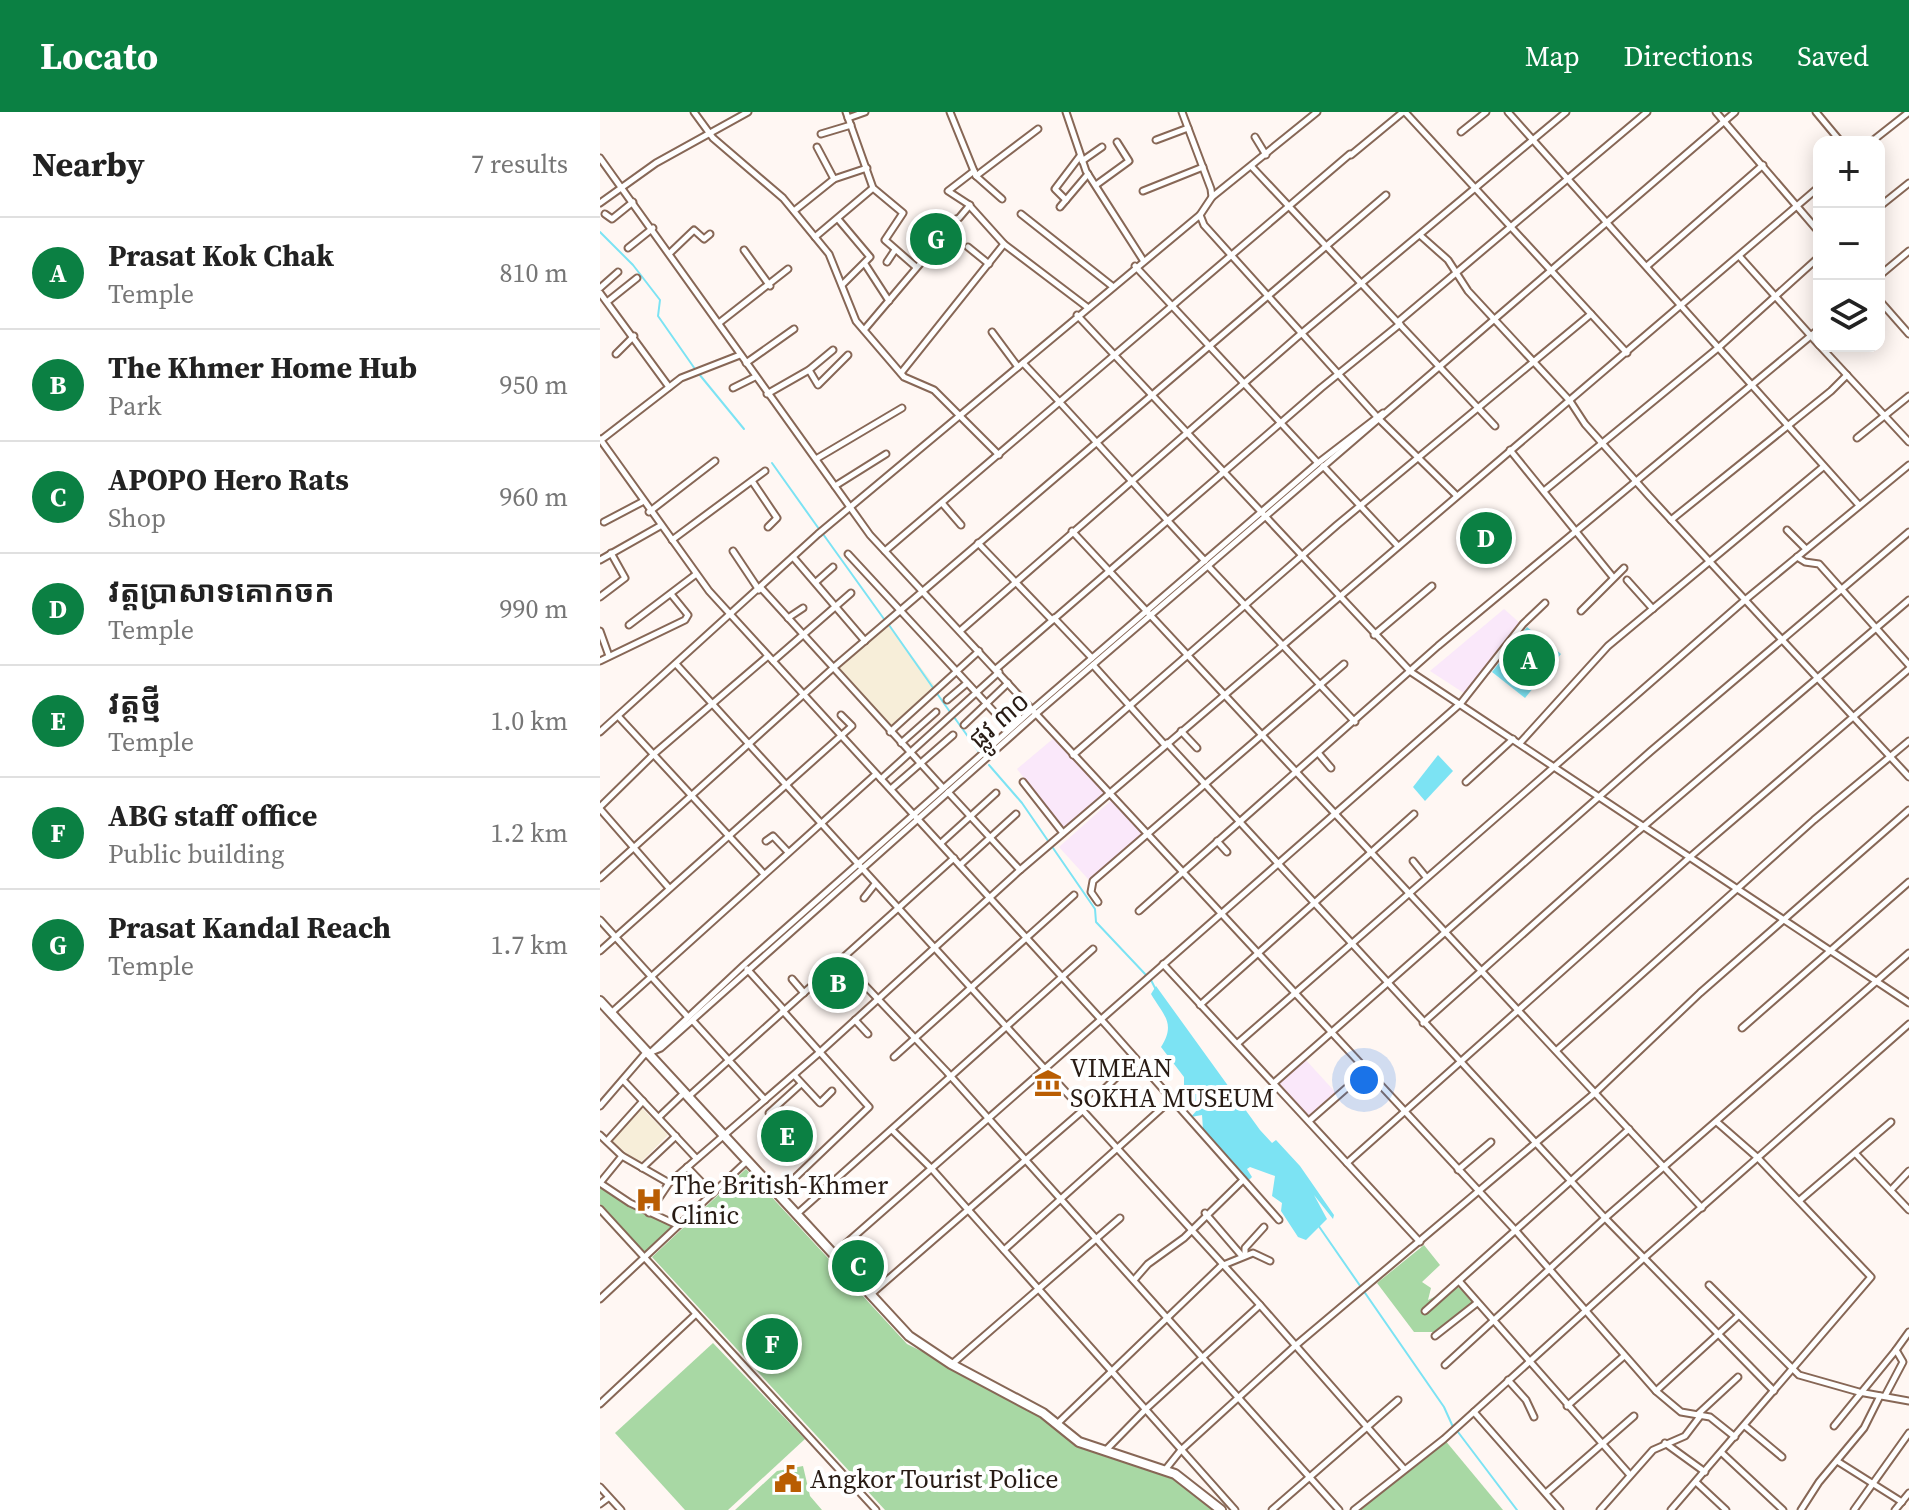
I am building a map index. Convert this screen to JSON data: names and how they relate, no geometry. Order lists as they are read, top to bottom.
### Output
{
  "streets": {
    "street": ["ផ្លូវ ៣០"]
  },
  "places": {
    "museum": ["VIMEAN SOKHA MUSEUM"],
    "hospital": ["The British-Khmer Clinic"],
    "public building": ["Angkor Tourist Police"]
  },
  "page": {
    "header": "Locato",
    "nav": ["Map", "Directions", "Saved"],
    "heading": ["Nearby", "7 results"],
    "map_buttons": ["+", "−"],
    "pins": [
      "G",
      "D",
      "A",
      "B",
      "E",
      "C",
      "F"
    ],
    "list": [
      {
        "mark": "A",
        "name": "Prasat Kok Chak",
        "note": "Temple",
        "value": "810 m"
      },
      {
        "mark": "B",
        "name": "The Khmer Home Hub",
        "note": "Park",
        "value": "950 m"
      },
      {
        "mark": "C",
        "name": "APOPO Hero Rats",
        "note": "Shop",
        "value": "960 m"
      },
      {
        "mark": "D",
        "name": "វត្តប្រាសាទគោកចក",
        "note": "Temple",
        "value": "990 m"
      },
      {
        "mark": "E",
        "name": "វត្តថ្មី",
        "note": "Temple",
        "value": "1.0 km"
      },
      {
        "mark": "F",
        "name": "ABG staff office",
        "note": "Public building",
        "value": "1.2 km"
      },
      {
        "mark": "G",
        "name": "Prasat Kandal Reach",
        "note": "Temple",
        "value": "1.7 km"
      }
    ]
  }
}
